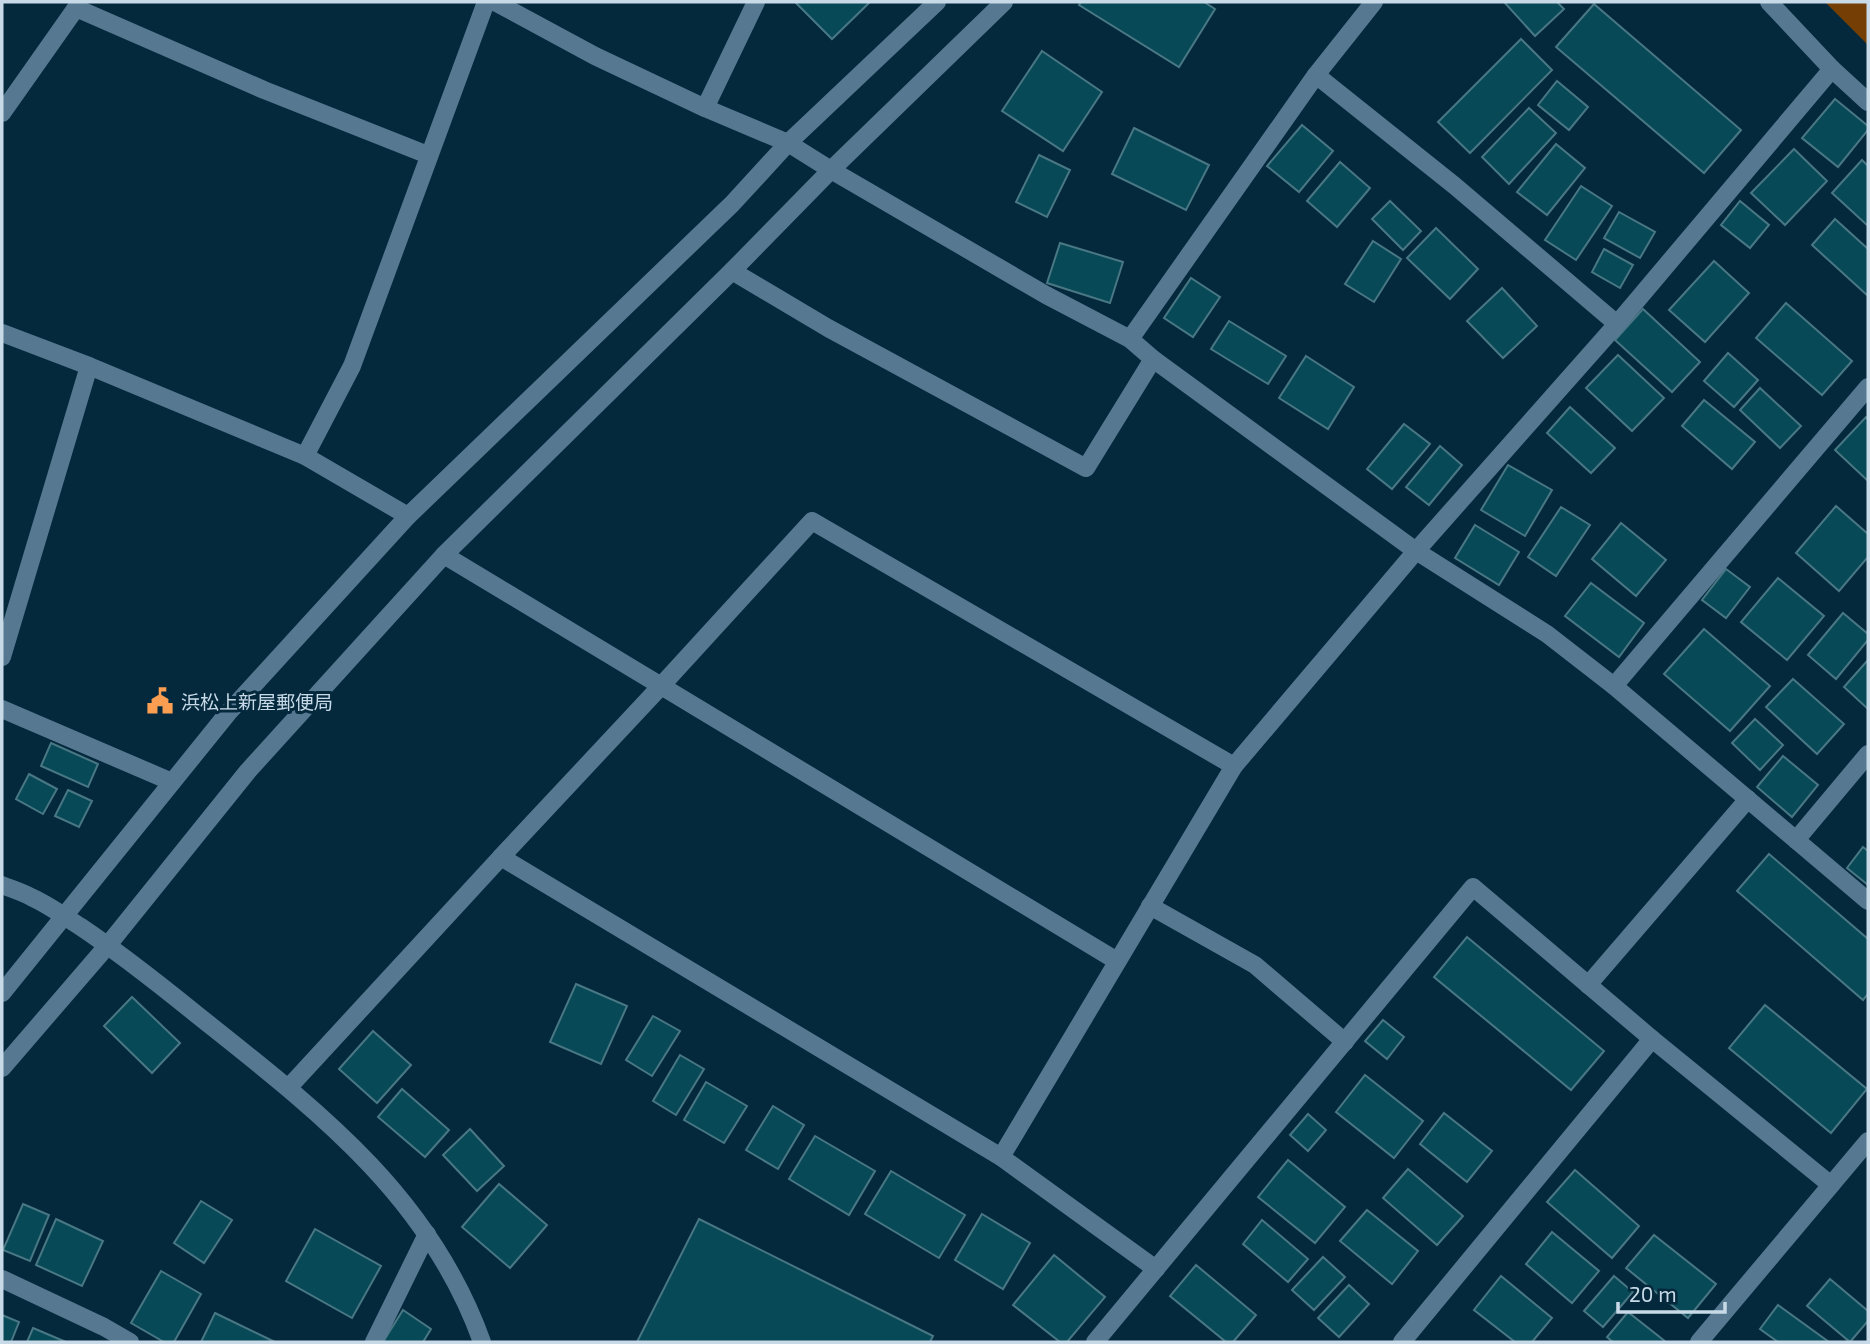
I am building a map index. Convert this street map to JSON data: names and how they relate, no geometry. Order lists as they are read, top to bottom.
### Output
{
  "places": {
    "public building": ["浜松上新屋郵便局"]
  },
  "scale_bar": "20 m"
}
